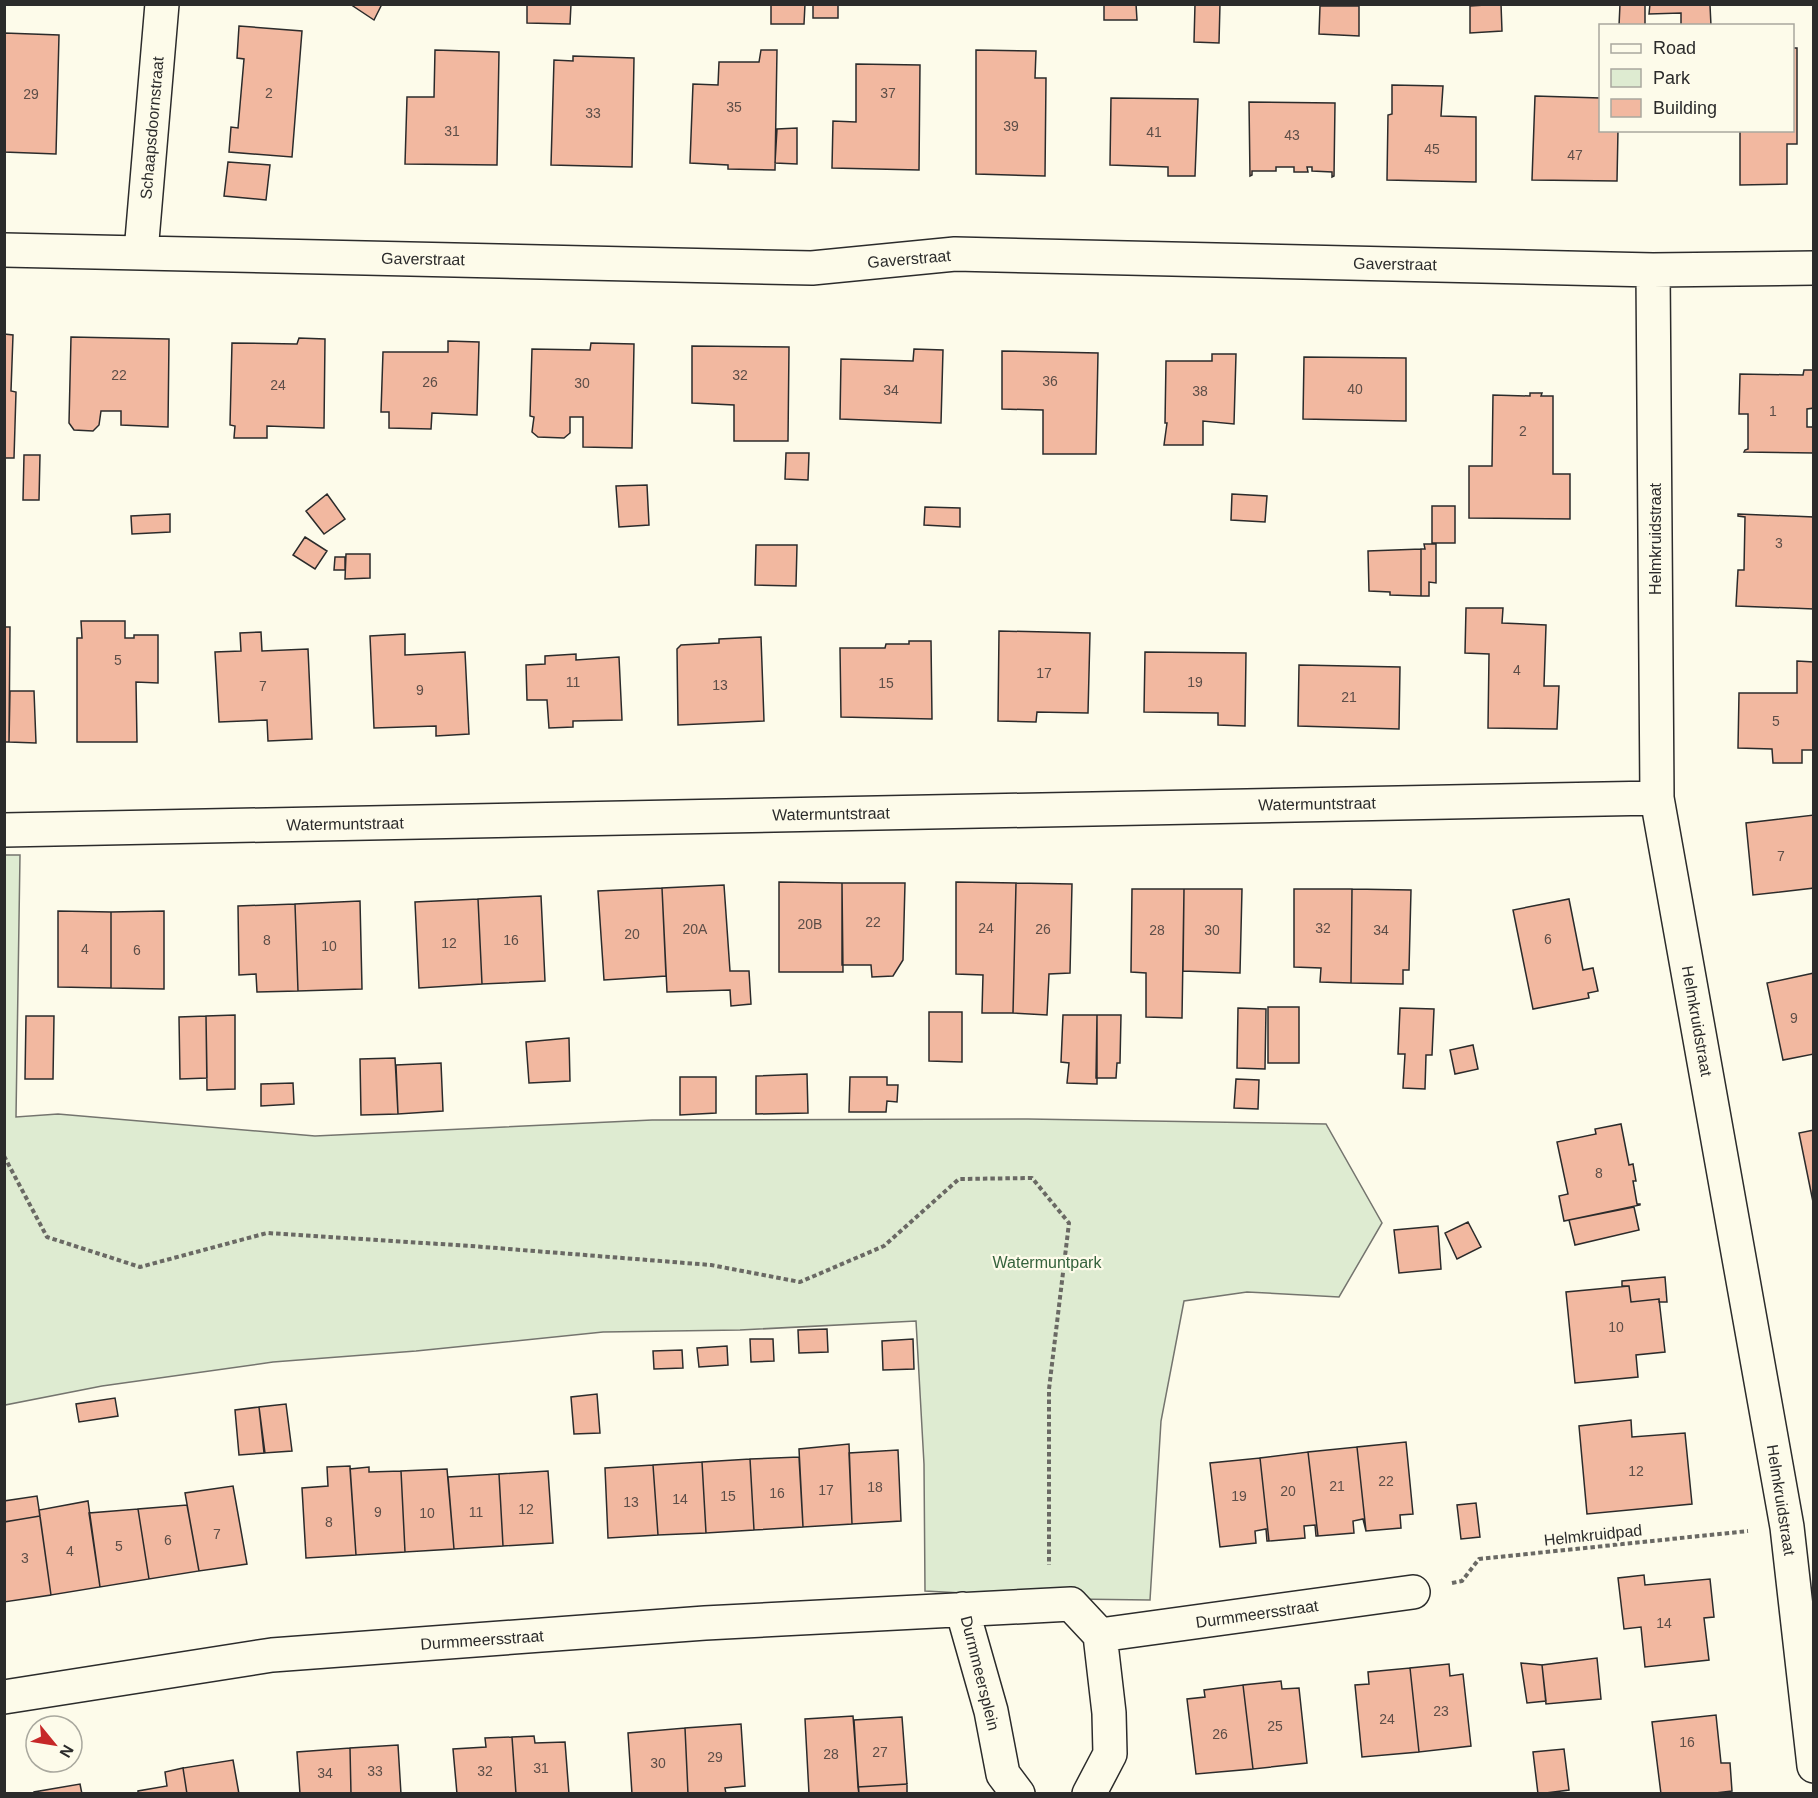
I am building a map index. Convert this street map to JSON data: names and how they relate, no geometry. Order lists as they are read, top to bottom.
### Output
{
  "streets": {
    "street": [
      "Schaapsdoornstraat",
      "Gaverstraat",
      "Helmkruidstraat",
      "Watermuntstraat",
      "Durmmeersstraat",
      "Durmmeersplein"
    ],
    "path": ["Helmkruidpad"]
  },
  "crossings": [
    ["Schaapsdoornstraat", "Gaverstraat"],
    ["Gaverstraat", "Helmkruidstraat"],
    ["Helmkruidstraat", "Watermuntstraat"],
    ["Helmkruidstraat", "Helmkruidpad"],
    ["Helmkruidpad", "Durmmeersstraat"],
    ["Durmmeersstraat", "Durmmeersplein"]
  ],
  "parks": ["Watermuntpark"],
  "house_numbers": [
    "2",
    "37",
    "29",
    "35",
    "33",
    "39",
    "31",
    "41",
    "43",
    "45",
    "47",
    "22",
    "32",
    "36",
    "26",
    "30",
    "24",
    "40",
    "34",
    "38",
    "1",
    "2",
    "3",
    "5",
    "4",
    "17",
    "11",
    "19",
    "15",
    "13",
    "7",
    "9",
    "21",
    "5",
    "7",
    "22",
    "20B",
    "24",
    "32",
    "20A",
    "26",
    "28",
    "30",
    "34",
    "20",
    "6",
    "8",
    "16",
    "12",
    "10",
    "4",
    "6",
    "9",
    "8",
    "10",
    "12",
    "22",
    "21",
    "18",
    "17",
    "20",
    "16",
    "15",
    "19",
    "14",
    "13",
    "12",
    "9",
    "11",
    "10",
    "8",
    "7",
    "6",
    "5",
    "4",
    "3",
    "14",
    "23",
    "24",
    "25",
    "26",
    "16",
    "27",
    "28",
    "29",
    "30",
    "31",
    "33",
    "32",
    "34"
  ],
  "legend": ["Road", "Park", "Building"],
  "north": "bottom right"
}
